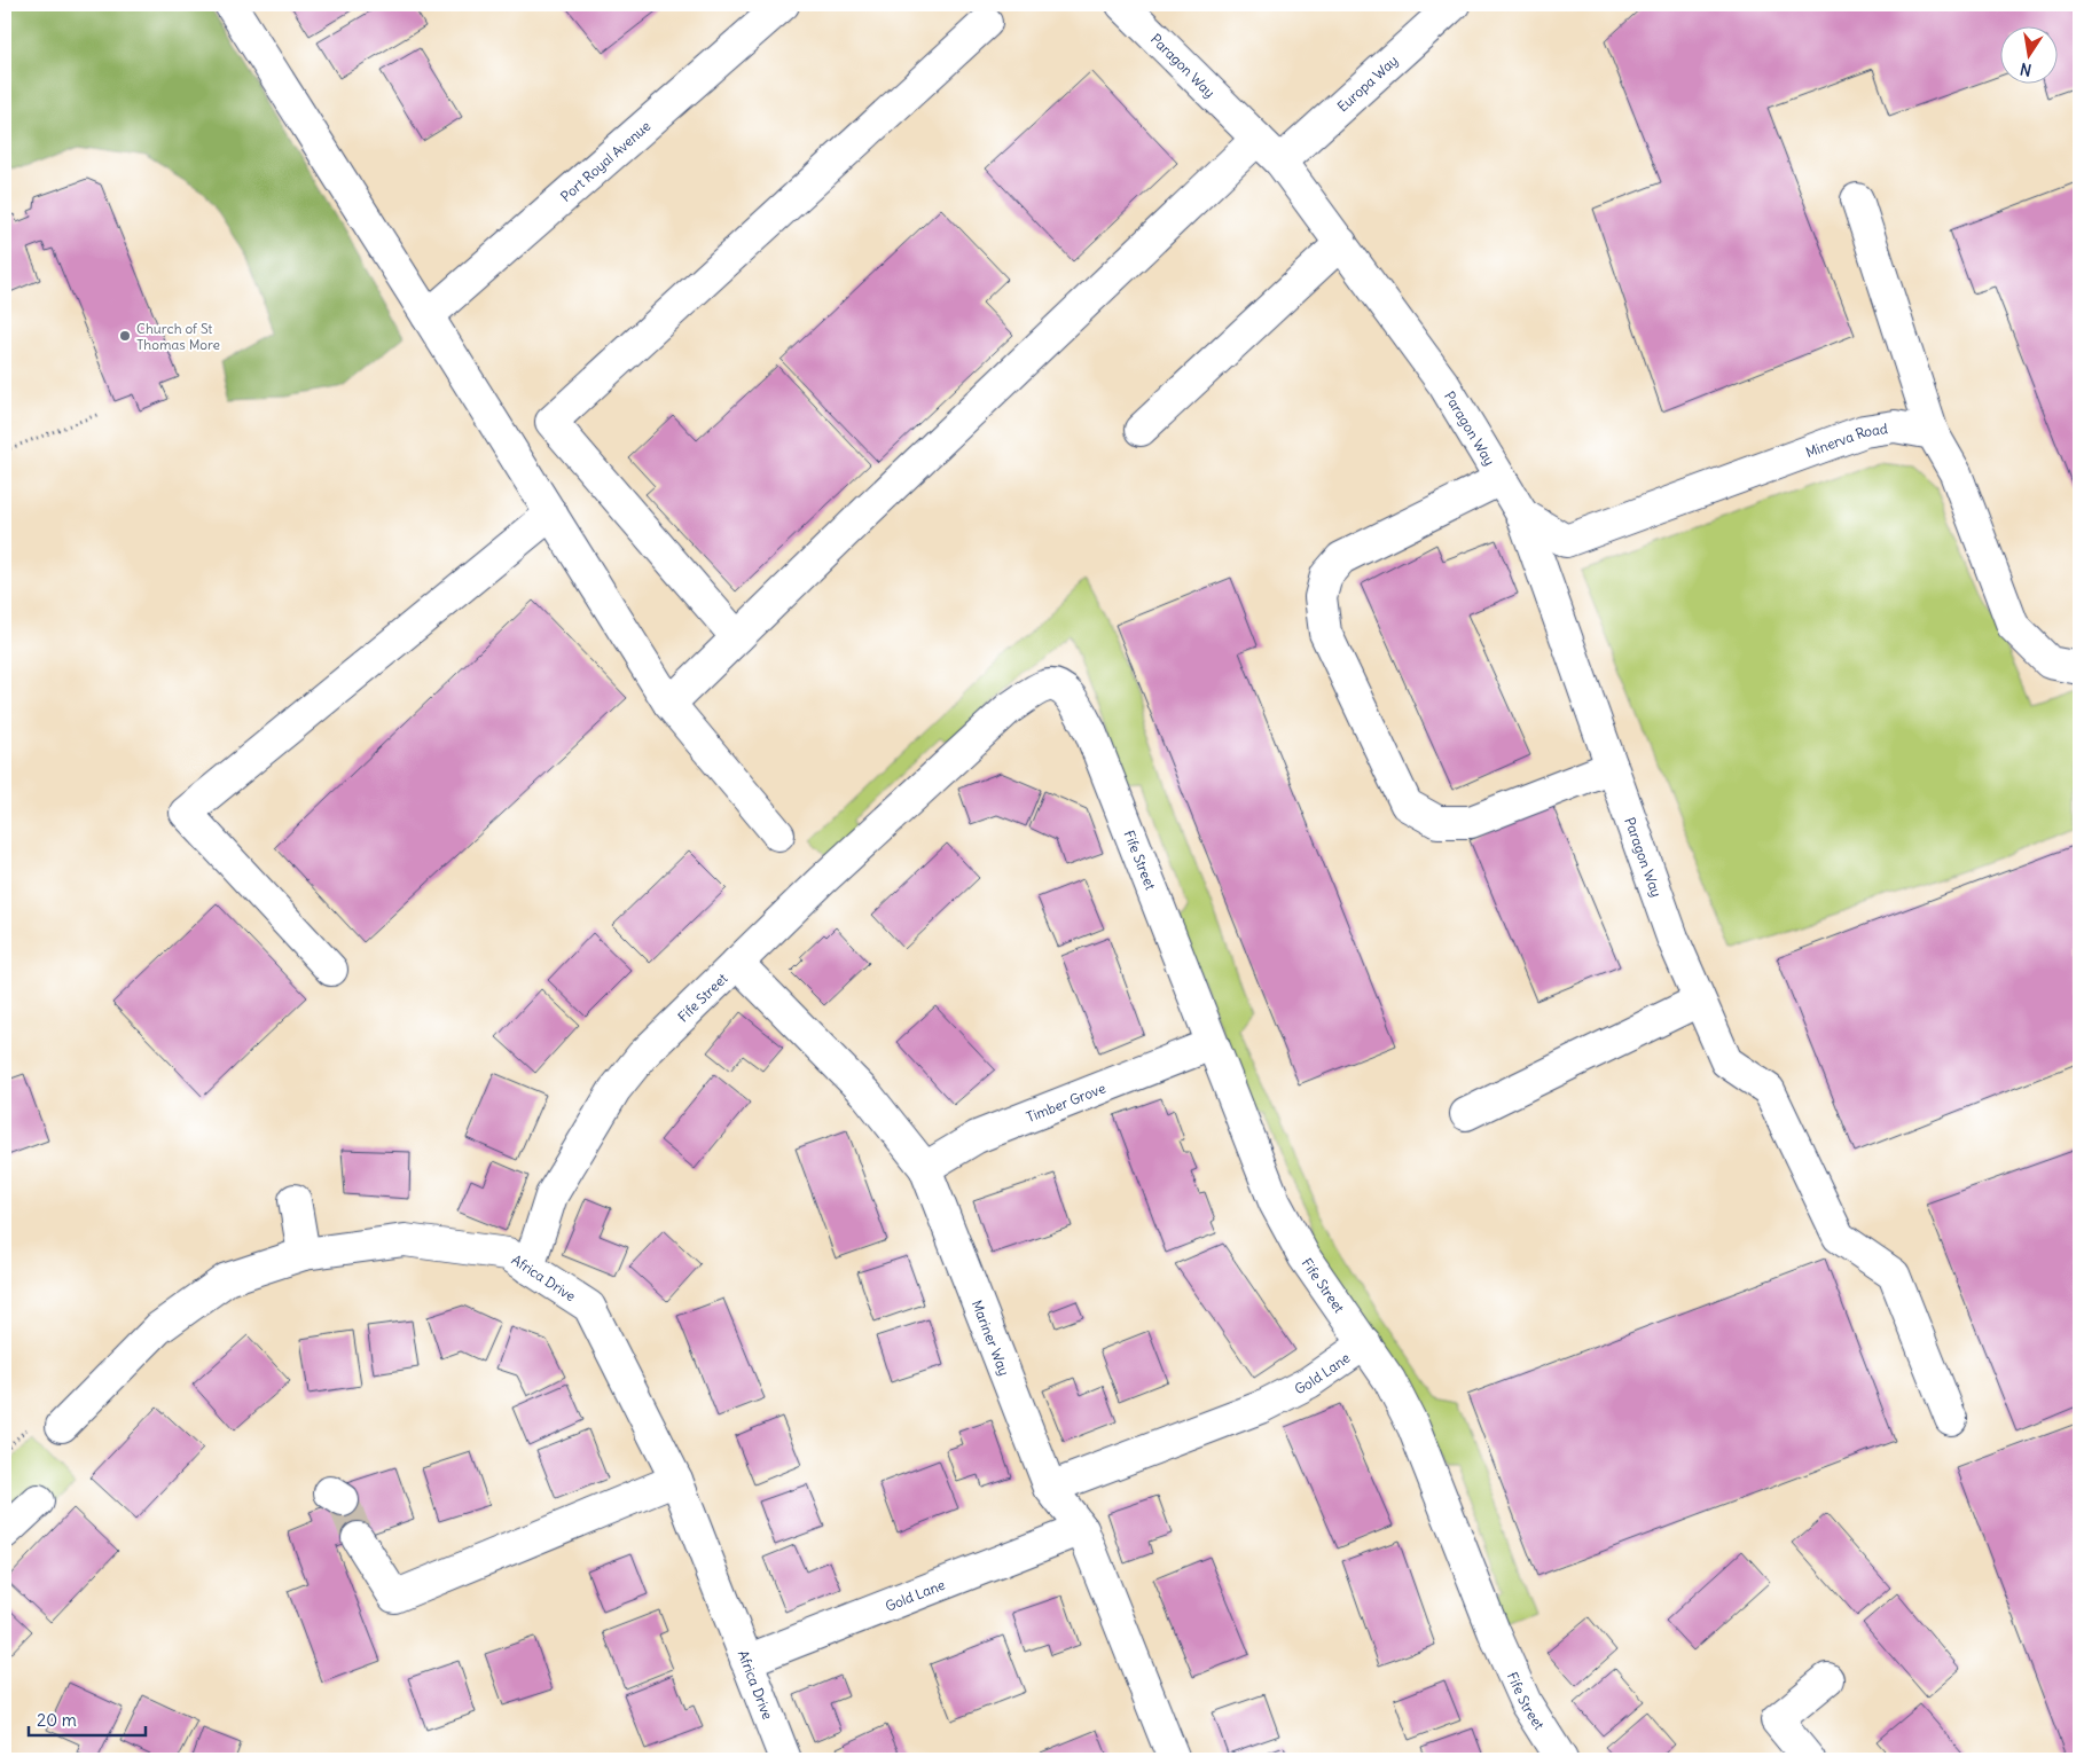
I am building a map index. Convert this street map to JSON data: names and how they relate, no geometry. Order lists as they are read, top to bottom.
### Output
{
  "streets": {
    "street": [
      "Paragon Way",
      "Europa Way",
      "Port Royal Avenue",
      "Minerva Road",
      "Fife Street",
      "Timber Grove",
      "Africa Drive",
      "Mariner Way",
      "Gold Lane"
    ]
  },
  "crossings": [
    ["Paragon Way", "Europa Way"],
    ["Paragon Way", "Minerva Road"],
    ["Fife Street", "Timber Grove"],
    ["Fife Street", "Africa Drive"],
    ["Fife Street", "Mariner Way"],
    ["Fife Street", "Gold Lane"],
    ["Timber Grove", "Mariner Way"],
    ["Africa Drive", "Gold Lane"],
    ["Mariner Way", "Gold Lane"]
  ],
  "places": ["Church of St Thomas More"],
  "scale_bar": "20 m",
  "north": "bottom"
}
